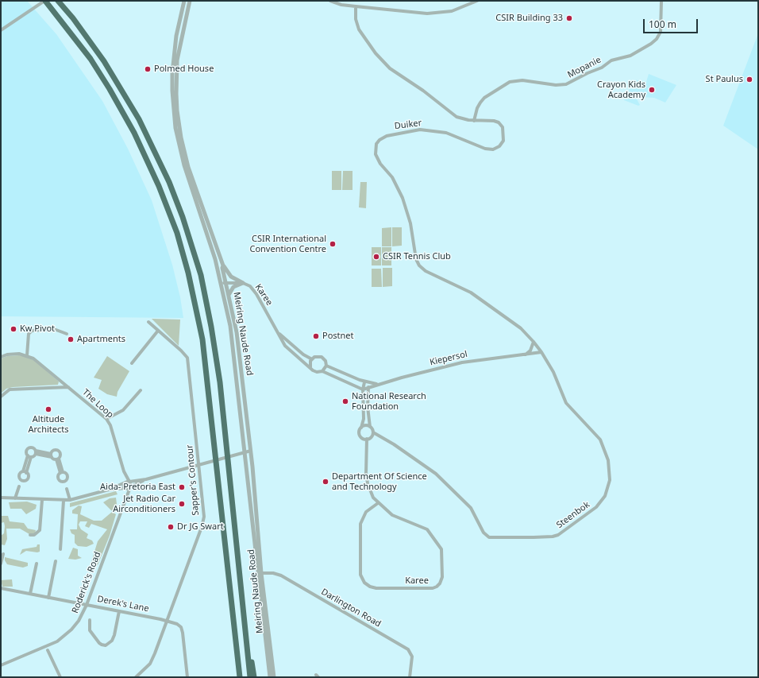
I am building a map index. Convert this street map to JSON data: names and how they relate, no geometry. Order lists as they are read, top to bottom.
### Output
{
  "streets": {
    "street": [
      "Mopanie",
      "Duiker",
      "Karee",
      "Meiring Naude Road",
      "Kiepersol",
      "The Loop",
      "Sapper's Contour",
      "Steenbok",
      "Roderick's Road",
      "Derek's Lane",
      "Darlington Road"
    ]
  },
  "crossings": [
    ["Mopanie", "Duiker"],
    ["Duiker", "Kiepersol"],
    ["Duiker", "Steenbok"],
    ["Karee", "Meiring Naude Road"],
    ["Meiring Naude Road", "Darlington Road"],
    ["Kiepersol", "Steenbok"],
    ["The Loop", "Roderick's Road"],
    ["Sapper's Contour", "Derek's Lane"],
    ["Roderick's Road", "Derek's Lane"]
  ],
  "places": [
    "CSIR Building 33",
    "Polmed House",
    "St Paulus",
    "Crayon Kids Academy",
    "CSIR International Convention Centre",
    "CSIR Tennis Club",
    "Kw Pivot",
    "Postnet",
    "Apartments",
    "National Research Foundation",
    "Altitude Architects",
    "Department Of Science and Technology",
    "Aida- Pretoria East",
    "Jet Radio Car Airconditioners",
    "Dr JG Swart"
  ],
  "scale_bar": "100 m"
}
